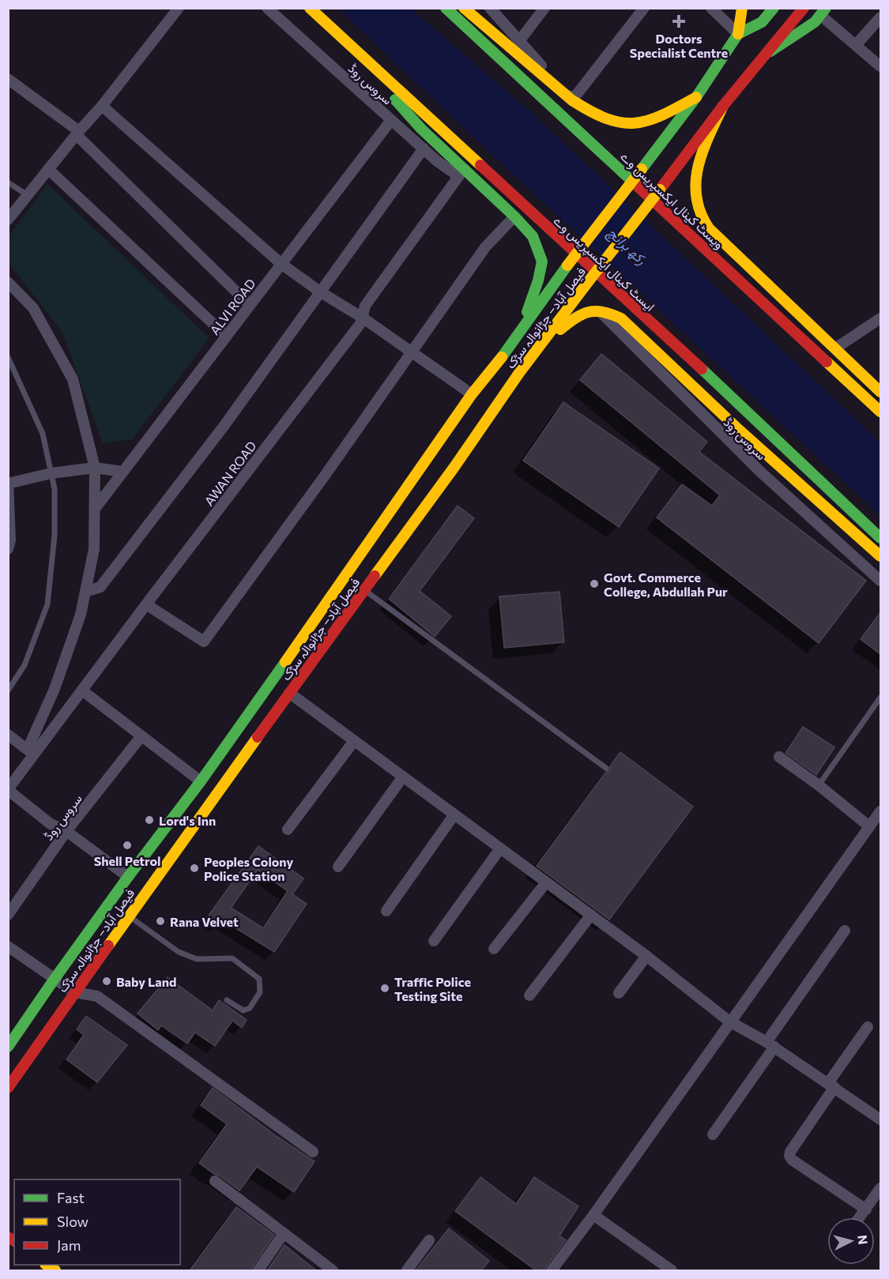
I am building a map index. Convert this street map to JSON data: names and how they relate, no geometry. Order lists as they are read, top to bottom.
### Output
{
  "streets": {
    "main road": ["ویسٹ کینال ایکسپریس وے", "ایسٹ کینال ایکسپریس وے", "فیصل آباد– جڑانوالہ سڑک"],
    "street": ["سروس روڈ", "ALVI ROAD", "AWAN ROAD"]
  },
  "crossings": [
    ["سروس روڈ", "ALVI ROAD"],
    ["سروس روڈ", "AWAN ROAD"]
  ],
  "water": ["رکھ برانچ"],
  "places": {
    "health": ["Doctors Specialist Centre"],
    "other": [
      "Govt. Commerce College, Abdullah Pur",
      "Lord's Inn",
      "Shell Petrol",
      "Peoples Colony Police Station",
      "Rana Velvet",
      "Baby Land",
      "Traffic Police Testing Site"
    ]
  },
  "legend": ["Fast", "Slow", "Jam"],
  "north": "right"
}
